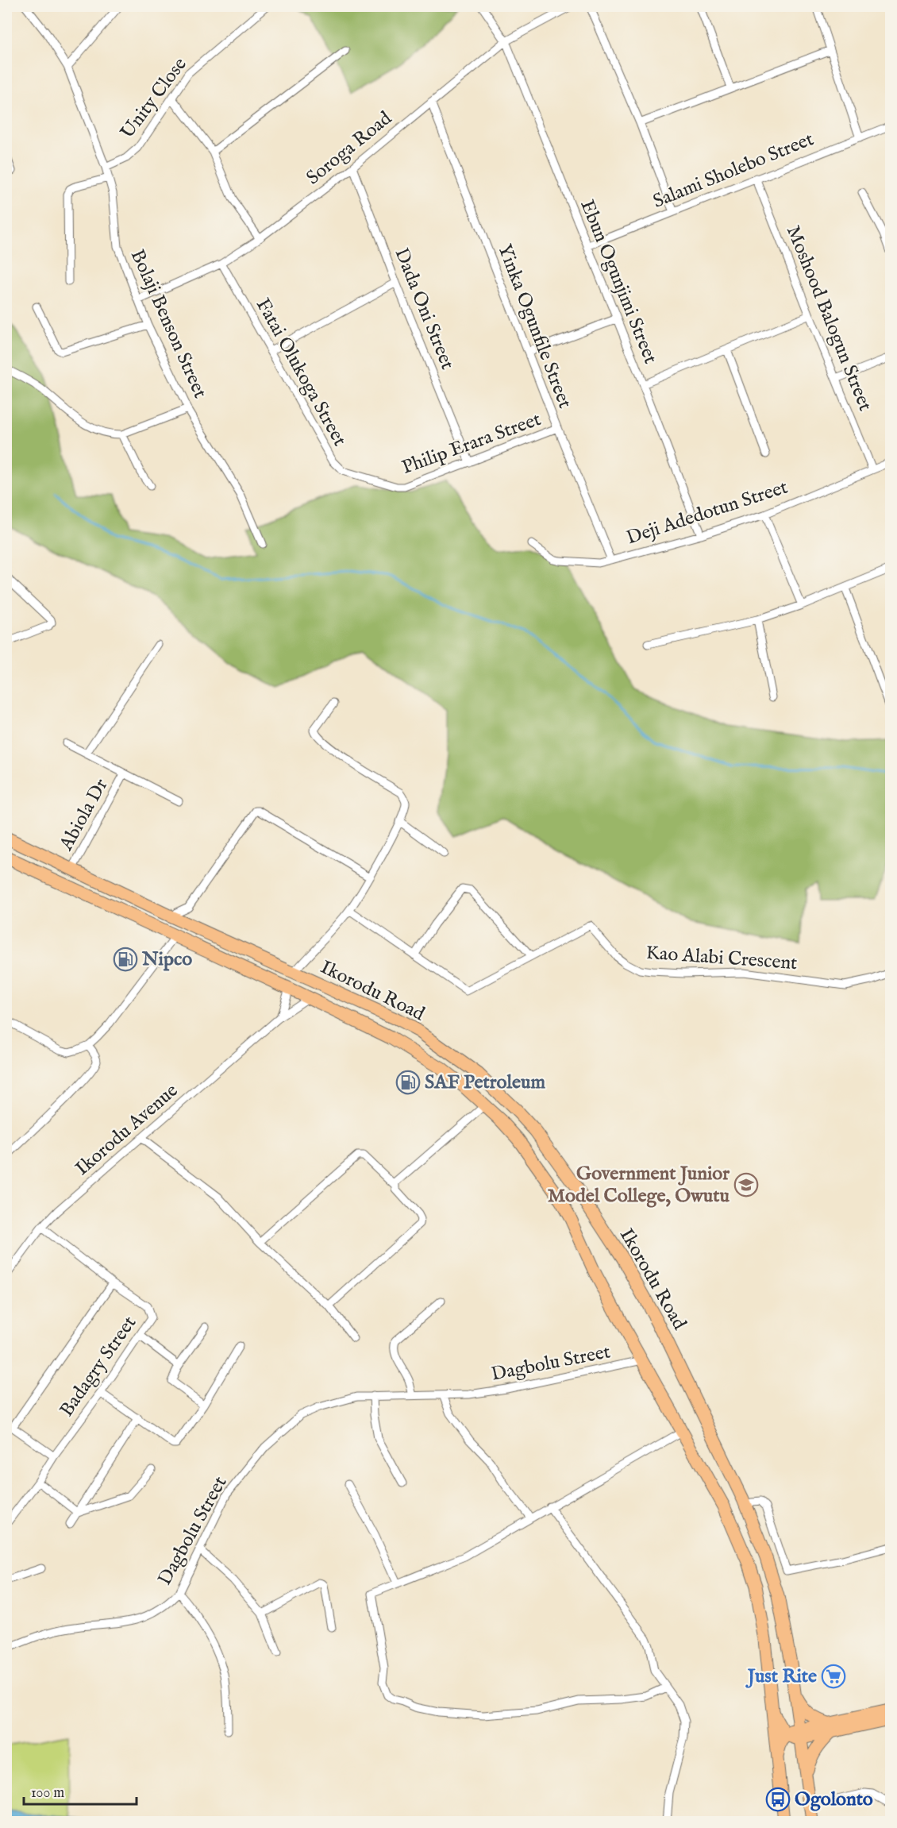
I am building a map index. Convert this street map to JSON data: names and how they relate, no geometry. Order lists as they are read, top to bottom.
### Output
{
  "streets": {
    "highway": ["Ikorodu Road"],
    "street": [
      "Unity Close",
      "Soroga Road",
      "Salami Sholebo Street",
      "Ebun Ogunjimi Street",
      "Dada Oni Street",
      "Moshood Balogun Street",
      "Bolaji Benson Street",
      "Yinka Ogunfile Street",
      "Fatai Olukoga Street",
      "Philip Erara Street",
      "Deji Adedotun Street",
      "Abiola Dr",
      "Kao Alabi Crescent",
      "Ikorodu Avenue",
      "Dagbolu Street",
      "Badagry Street"
    ]
  },
  "crossings": [
    ["Unity Close", "Bolaji Benson Street"],
    ["Soroga Road", "Ebun Ogunjimi Street"],
    ["Soroga Road", "Dada Oni Street"],
    ["Soroga Road", "Bolaji Benson Street"],
    ["Soroga Road", "Yinka Ogunfile Street"],
    ["Soroga Road", "Fatai Olukoga Street"],
    ["Salami Sholebo Street", "Ebun Ogunjimi Street"],
    ["Salami Sholebo Street", "Moshood Balogun Street"],
    ["Ebun Ogunjimi Street", "Deji Adedotun Street"],
    ["Dada Oni Street", "Philip Erara Street"],
    ["Moshood Balogun Street", "Deji Adedotun Street"],
    ["Yinka Ogunfile Street", "Philip Erara Street"],
    ["Yinka Ogunfile Street", "Deji Adedotun Street"],
    ["Fatai Olukoga Street", "Philip Erara Street"],
    ["Abiola Dr", "Ikorodu Road"],
    ["Ikorodu Road", "Ikorodu Avenue"],
    ["Ikorodu Road", "Dagbolu Street"],
    ["Ikorodu Avenue", "Badagry Street"]
  ],
  "places": {
    "fuel station": ["Nipco", "SAF Petroleum"],
    "school or university": ["Government Junior Model College, Owutu"],
    "supermarket": ["Just Rite"],
    "bus stop": ["Ogolonto"]
  },
  "scale_bar": "100 m"
}
